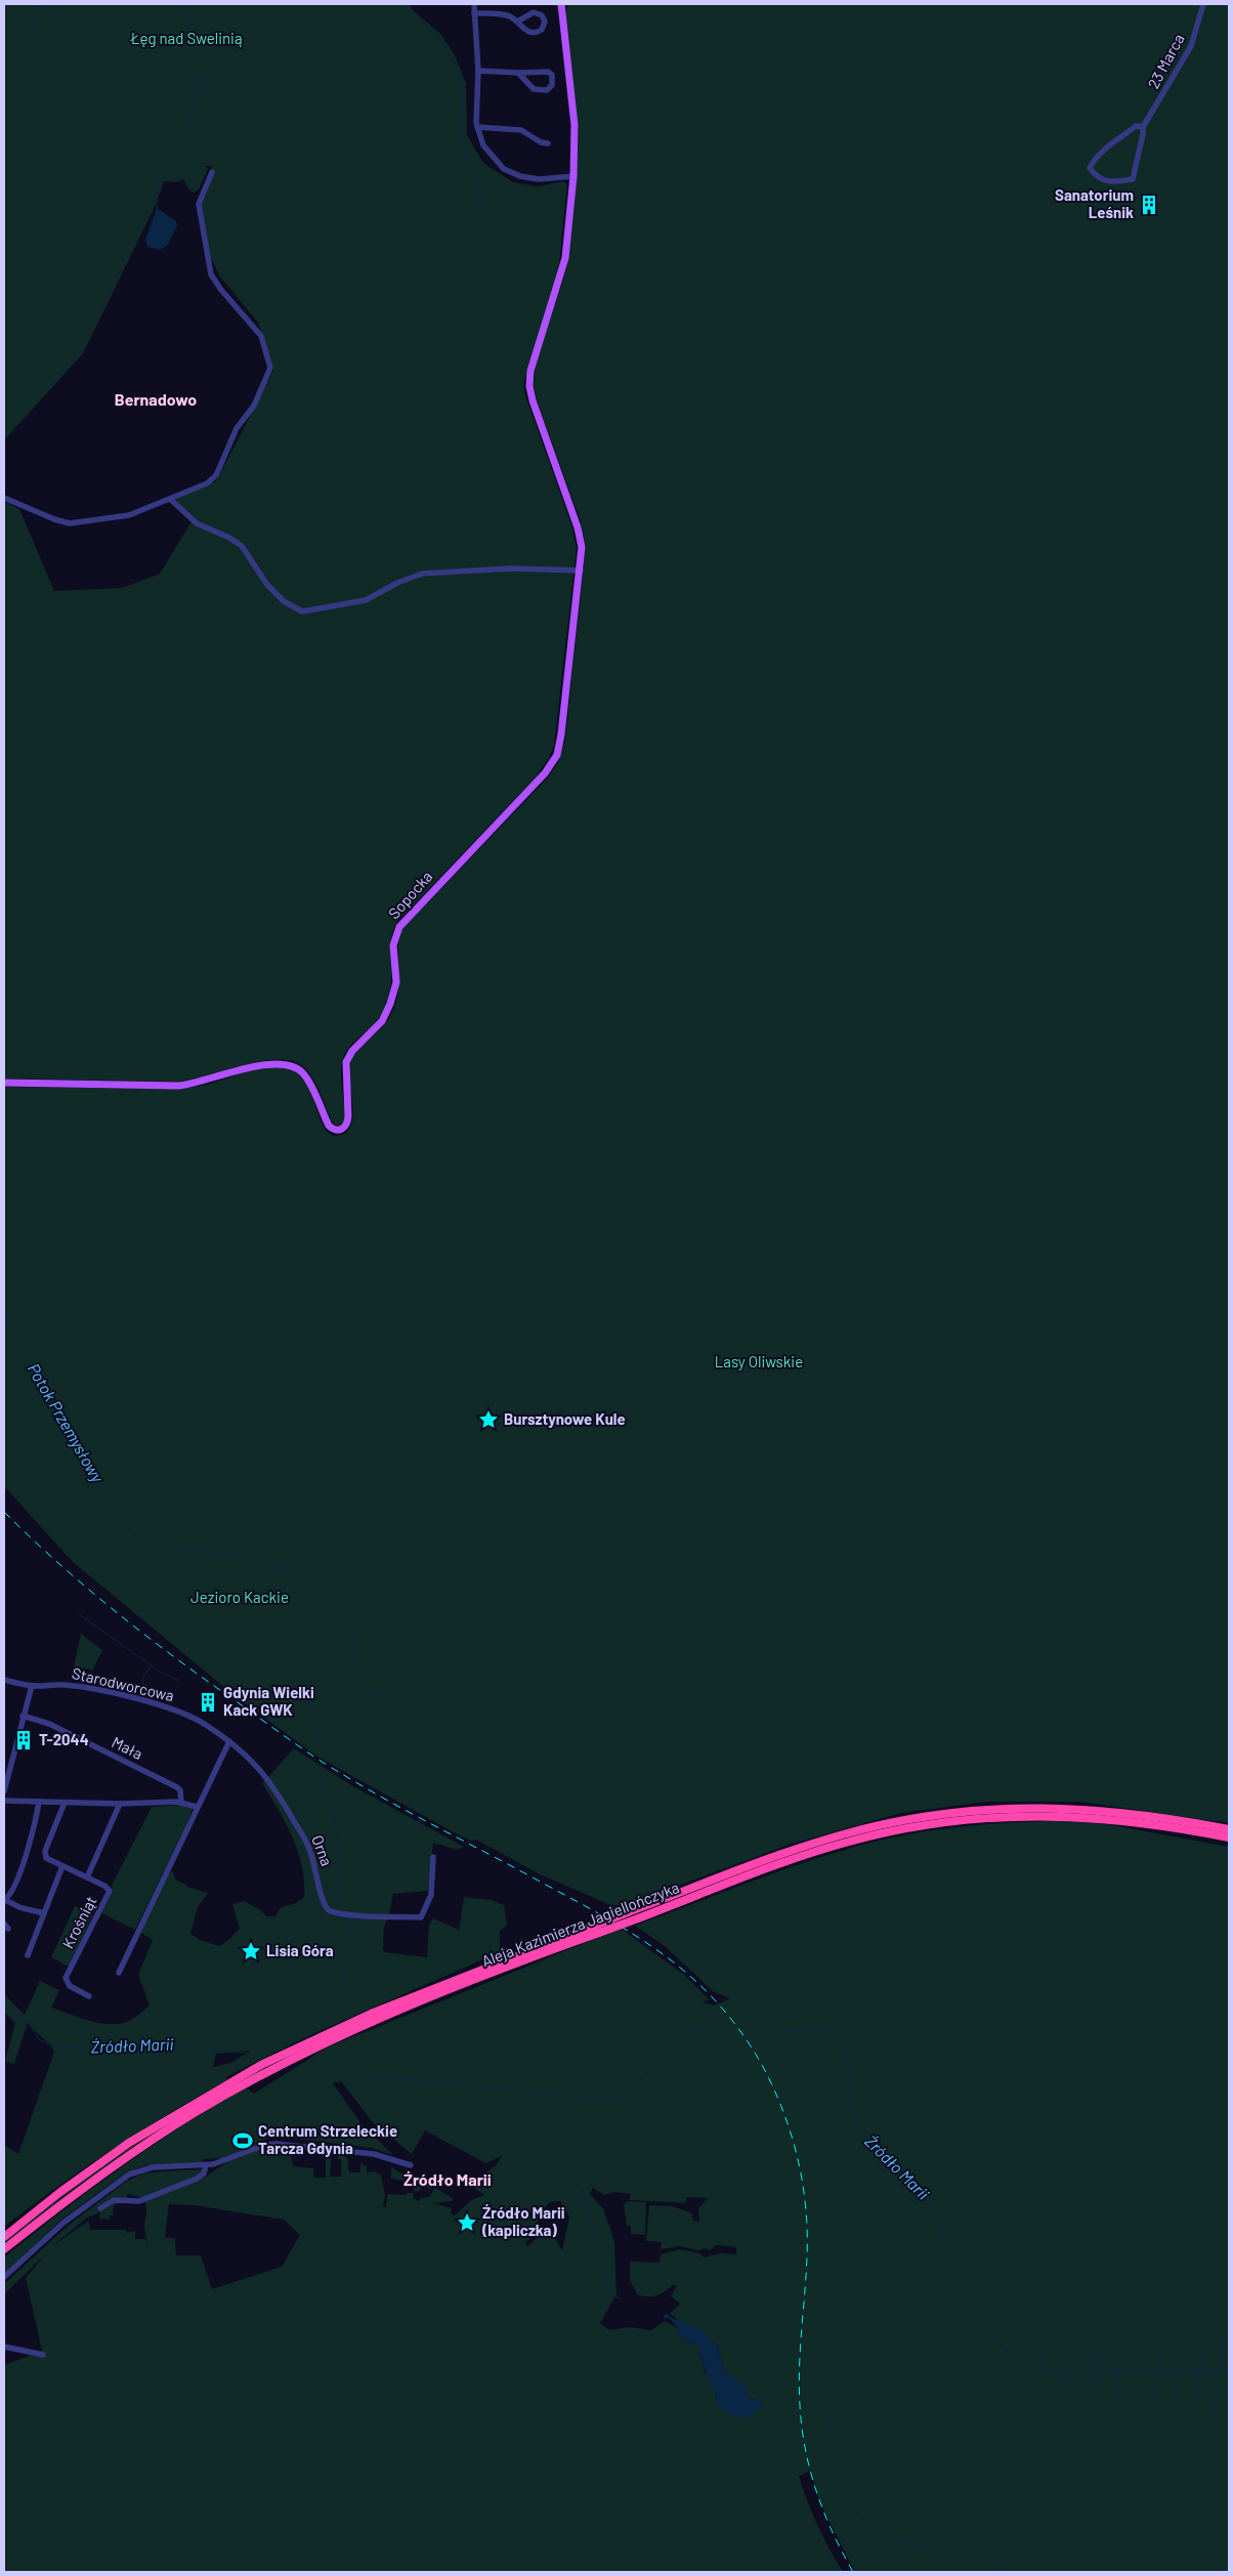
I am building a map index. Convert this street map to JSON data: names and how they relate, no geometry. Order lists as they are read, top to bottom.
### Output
{
  "streets": {
    "highway": ["Aleja Kazimierza Jagiellończyka"],
    "main road": ["Sopocka"],
    "street": [
      "23 Marca",
      "Starodworcowa",
      "Mała",
      "Orna",
      "Krośniąt"
    ]
  },
  "crossings": [
    ["Starodworcowa", "Orna"]
  ],
  "districts": ["Bernadowo", "Źródło Marii"],
  "water": ["Potok Przemysłowy", "Źródło Marii"],
  "parks": ["Łęg nad Swelinią", "Lasy Oliwskie", "Jezioro Kackie"],
  "places": {
    "building": ["Sanatorium Leśnik", "Gdynia Wielki Kack GWK", "T-2044"],
    "place": ["Bursztynowe Kule", "Lisia Góra", "Źródło Marii (kapliczka)"],
    "sports": ["Centrum Strzeleckie Tarcza Gdynia"]
  }
}
